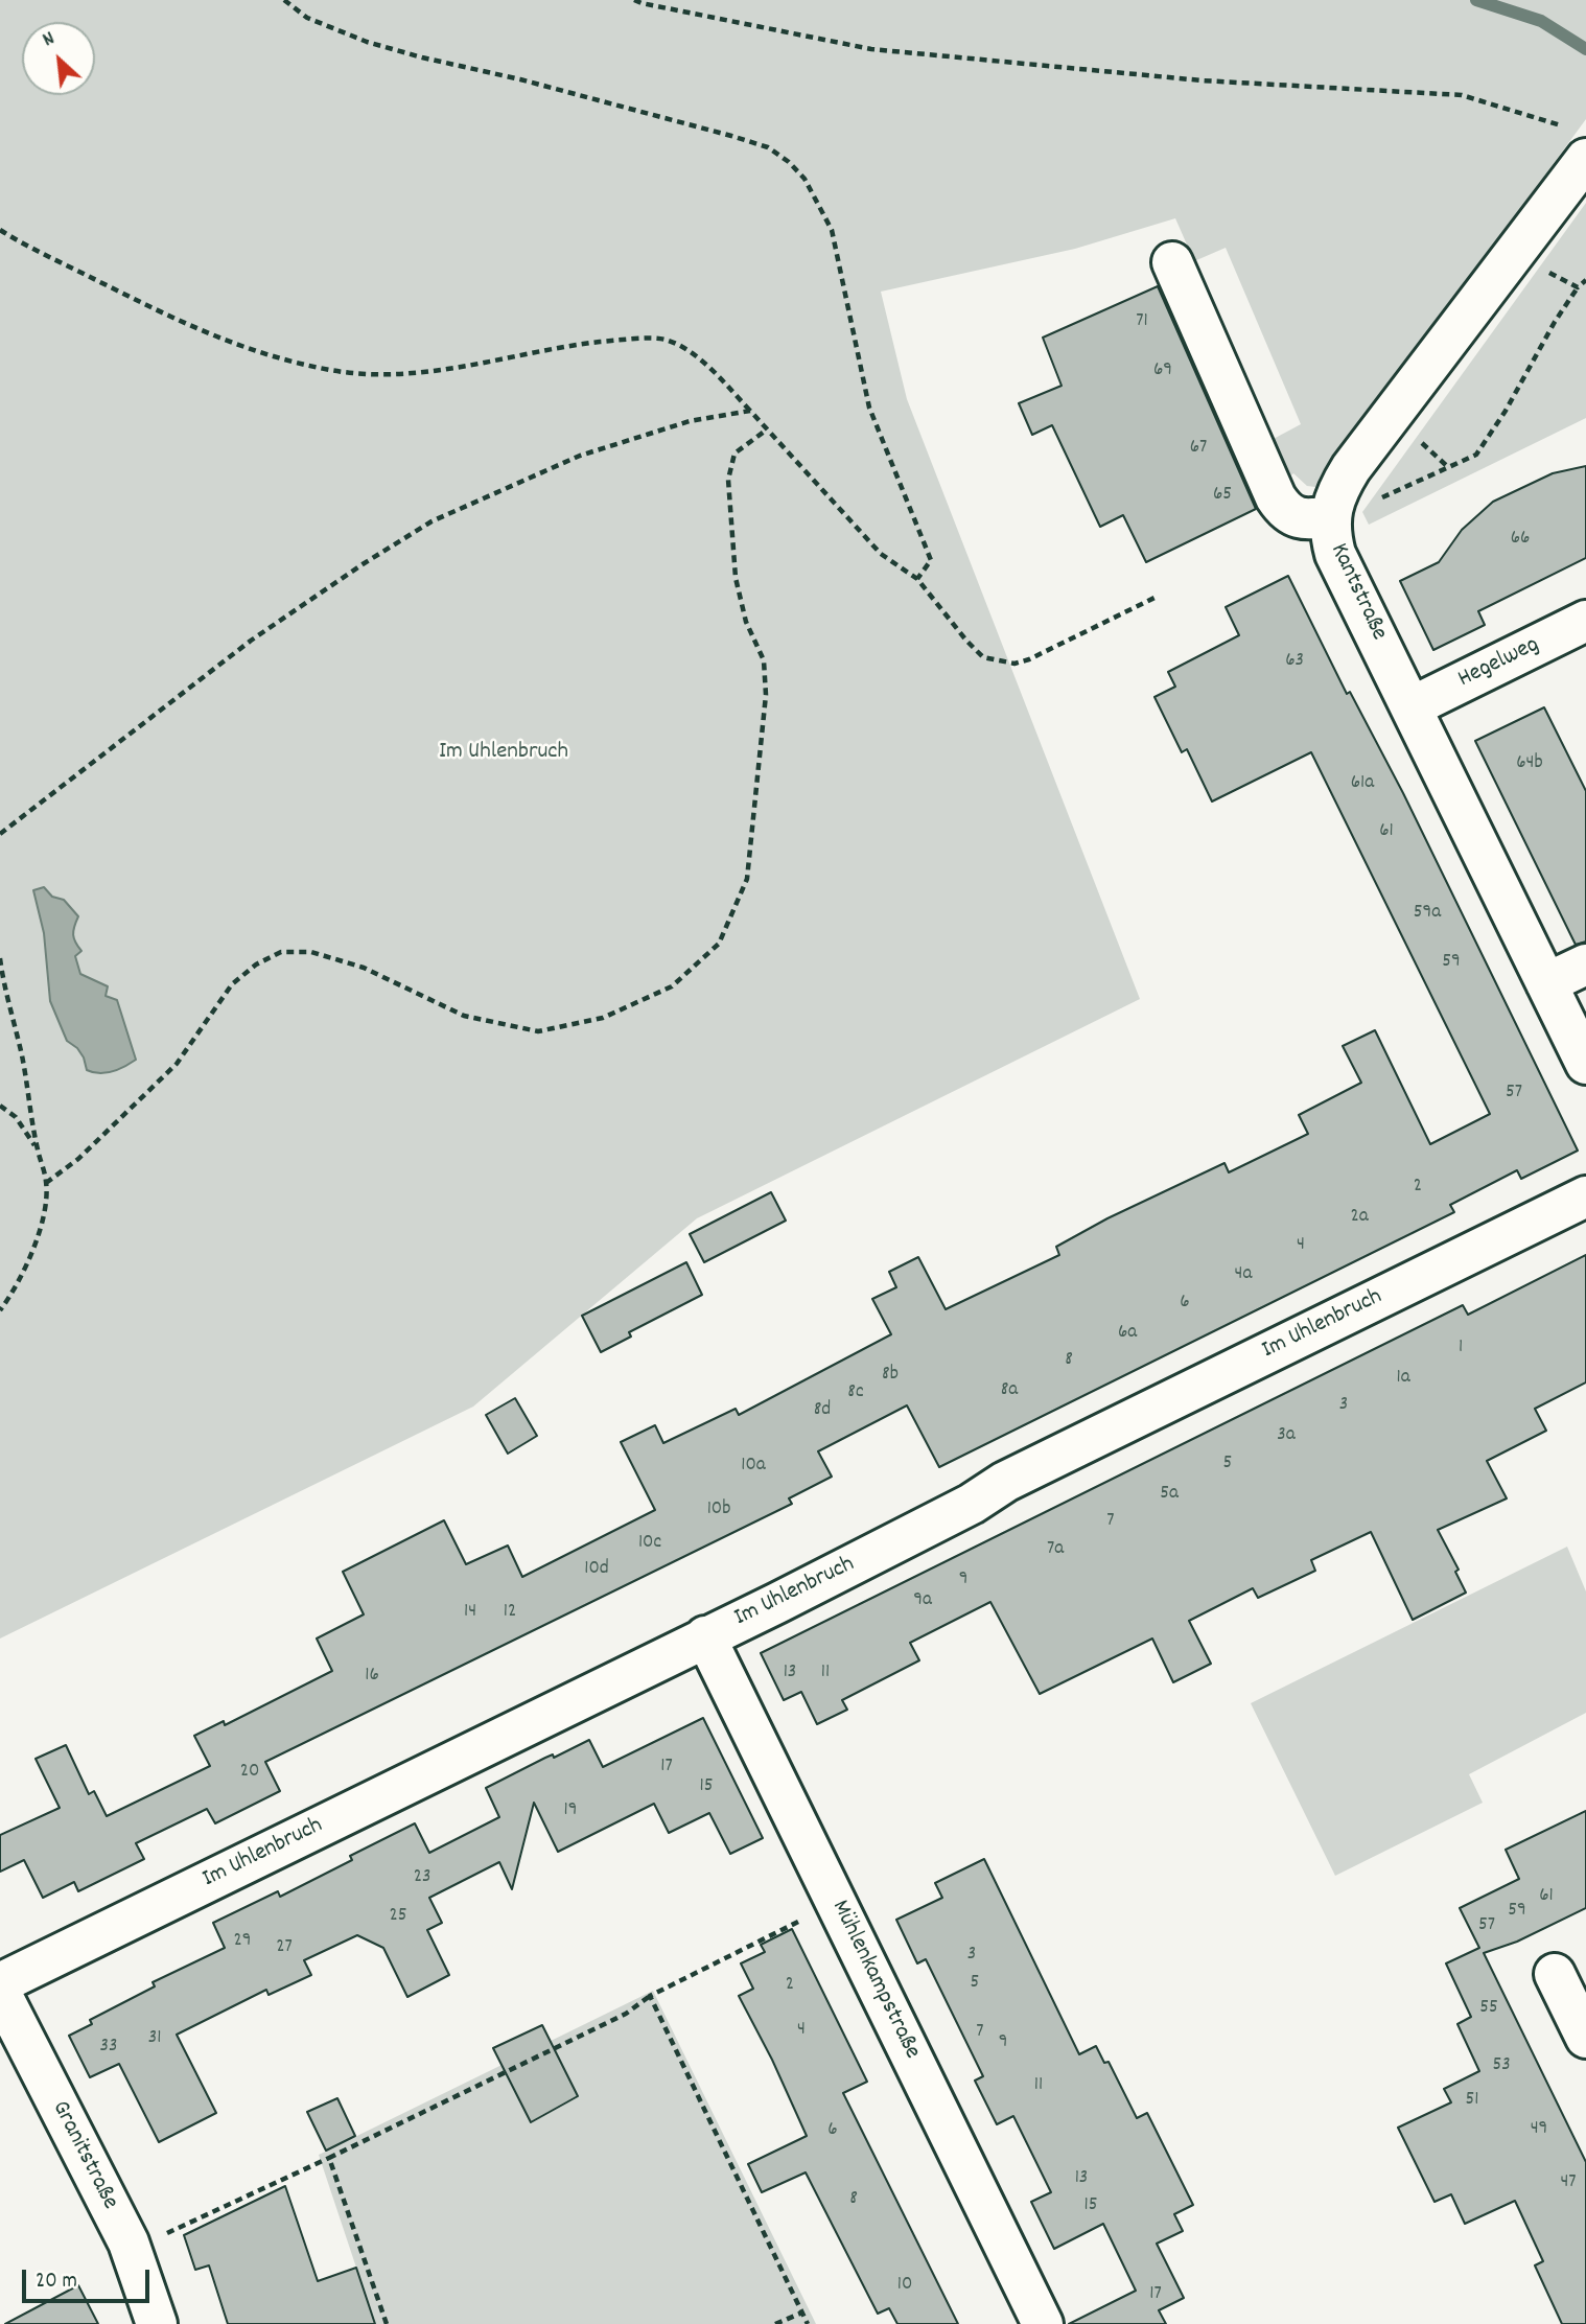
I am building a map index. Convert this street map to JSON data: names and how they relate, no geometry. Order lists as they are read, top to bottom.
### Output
{
  "streets": {
    "street": [
      "Kantstraße",
      "Hegelweg",
      "Im Uhlenbruch",
      "Mühlenkampstraße",
      "Granitstraße"
    ]
  },
  "crossings": [
    ["Kantstraße", "Hegelweg"],
    ["Im Uhlenbruch", "Mühlenkampstraße"]
  ],
  "parks": ["Im Uhlenbruch"],
  "house_numbers": [
    "71",
    "69",
    "67",
    "65",
    "66",
    "63",
    "64b",
    "61a",
    "61",
    "59a",
    "59",
    "57",
    "2",
    "2a",
    "4",
    "4a",
    "6",
    "6a",
    "1",
    "8",
    "8b",
    "1a",
    "8a",
    "8c",
    "3",
    "8d",
    "3a",
    "5",
    "10a",
    "5a",
    "10b",
    "7",
    "10c",
    "7a",
    "10d",
    "9",
    "9a",
    "14",
    "12",
    "13",
    "11",
    "16",
    "17",
    "20",
    "15",
    "19",
    "23",
    "61",
    "59",
    "25",
    "57",
    "29",
    "27",
    "3",
    "5",
    "2",
    "55",
    "4",
    "7",
    "31",
    "9",
    "33",
    "53",
    "11",
    "51",
    "49",
    "6",
    "13",
    "47",
    "8",
    "15",
    "10",
    "17"
  ],
  "scale_bar": "20 m",
  "north": "top left"
}
